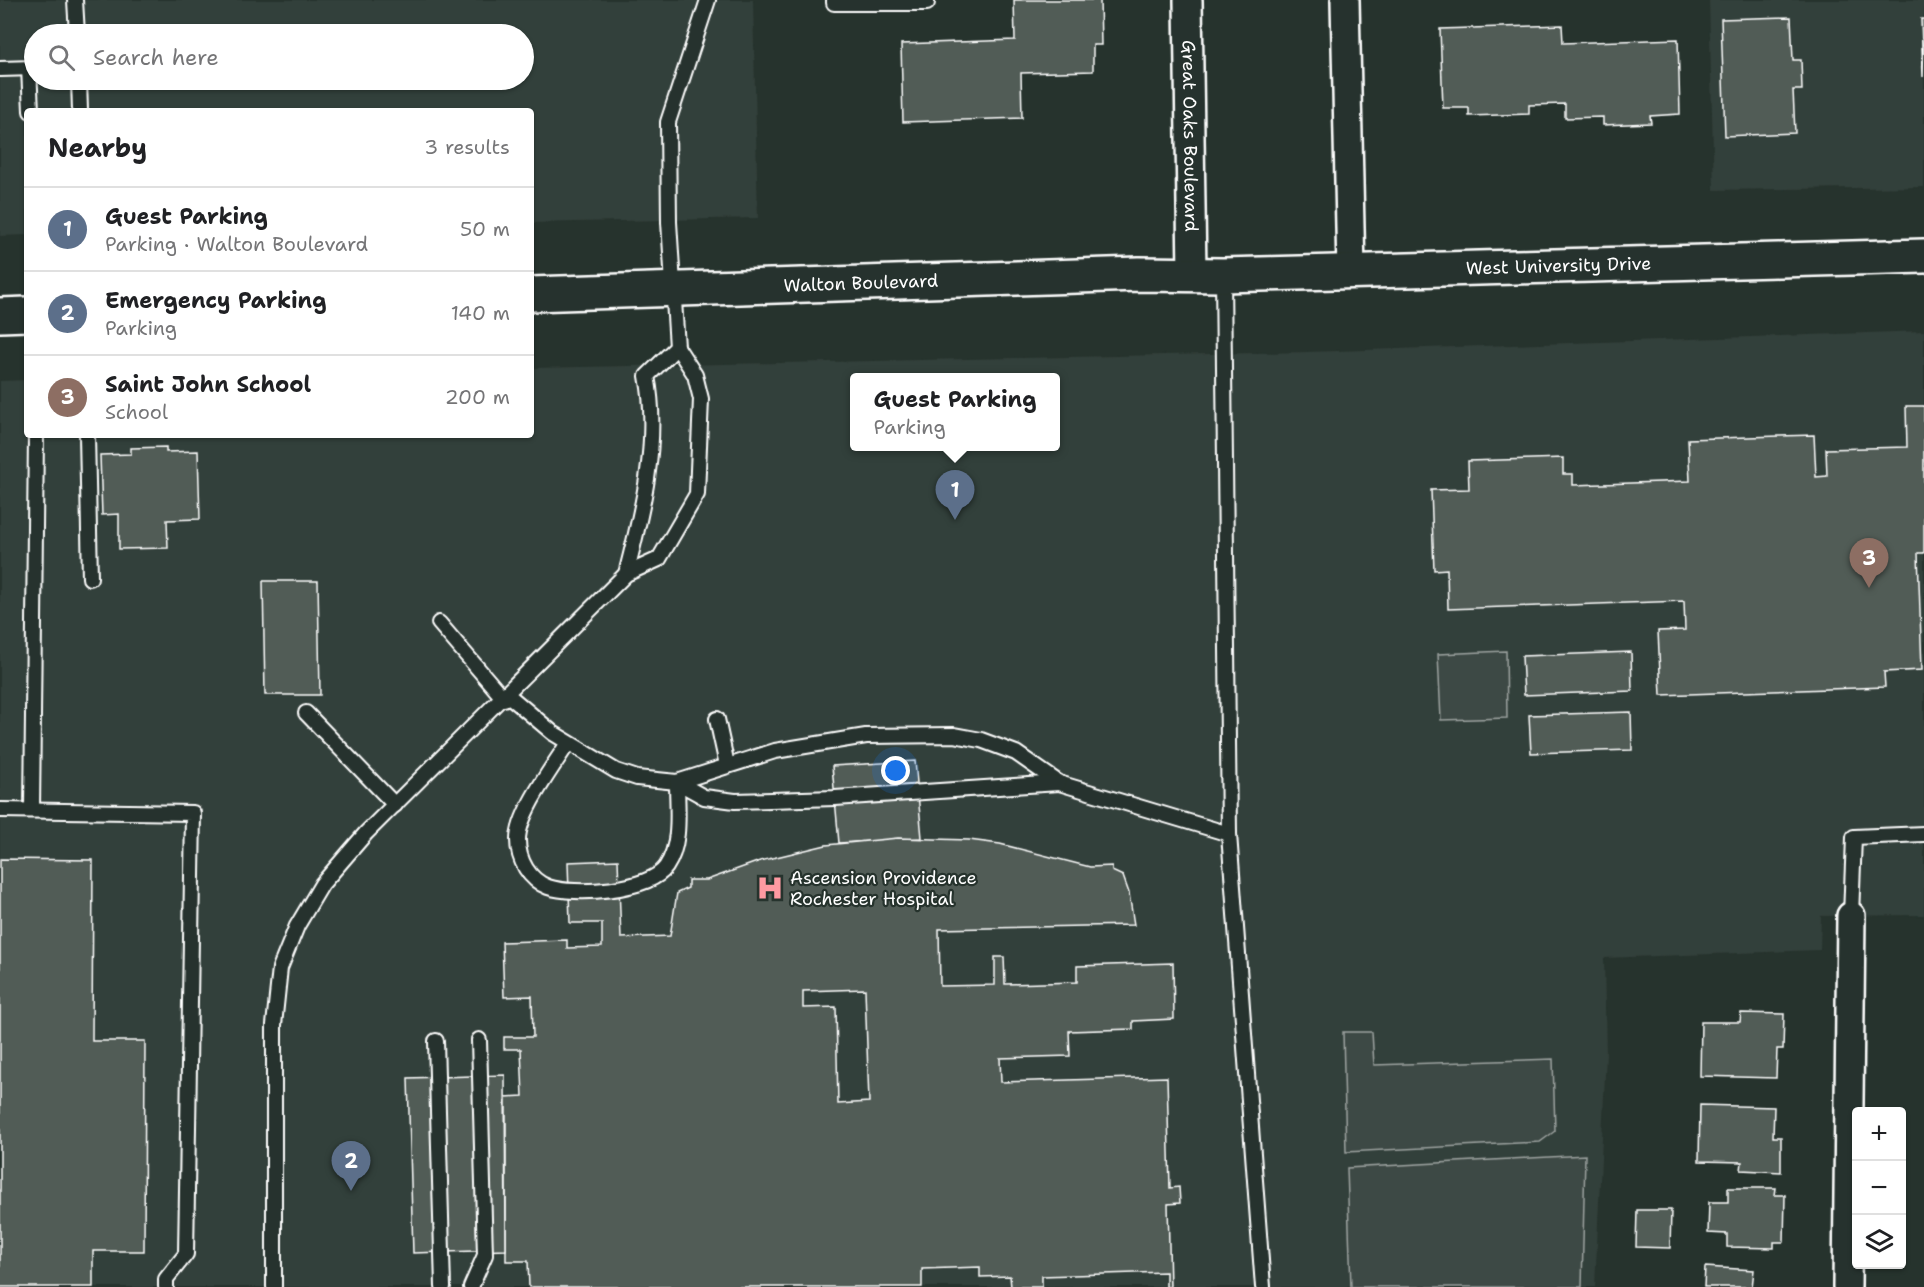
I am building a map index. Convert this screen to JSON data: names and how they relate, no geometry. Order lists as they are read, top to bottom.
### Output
{
  "streets": {
    "main road": ["West University Drive", "Walton Boulevard"],
    "street": ["Great Oaks Boulevard"]
  },
  "crossings": [
    ["Great Oaks Boulevard", "West University Drive"],
    ["Great Oaks Boulevard", "Walton Boulevard"],
    ["West University Drive", "Walton Boulevard"]
  ],
  "places": {
    "hospital": ["Ascension Providence Rochester Hospital"]
  },
  "page": {
    "search": "Search here",
    "heading": ["Nearby", "3 results"],
    "list": [
      {
        "mark": "1",
        "name": "Guest Parking",
        "note": "Parking · Walton Boulevard",
        "value": "50 m"
      },
      {
        "mark": "2",
        "name": "Emergency Parking",
        "note": "Parking",
        "value": "140 m"
      },
      {
        "mark": "3",
        "name": "Saint John School",
        "note": "School",
        "value": "200 m"
      }
    ],
    "popup": ["Guest Parking", "Parking"],
    "pins": ["1", "3", "2"],
    "map_buttons": ["+", "−"]
  }
}
